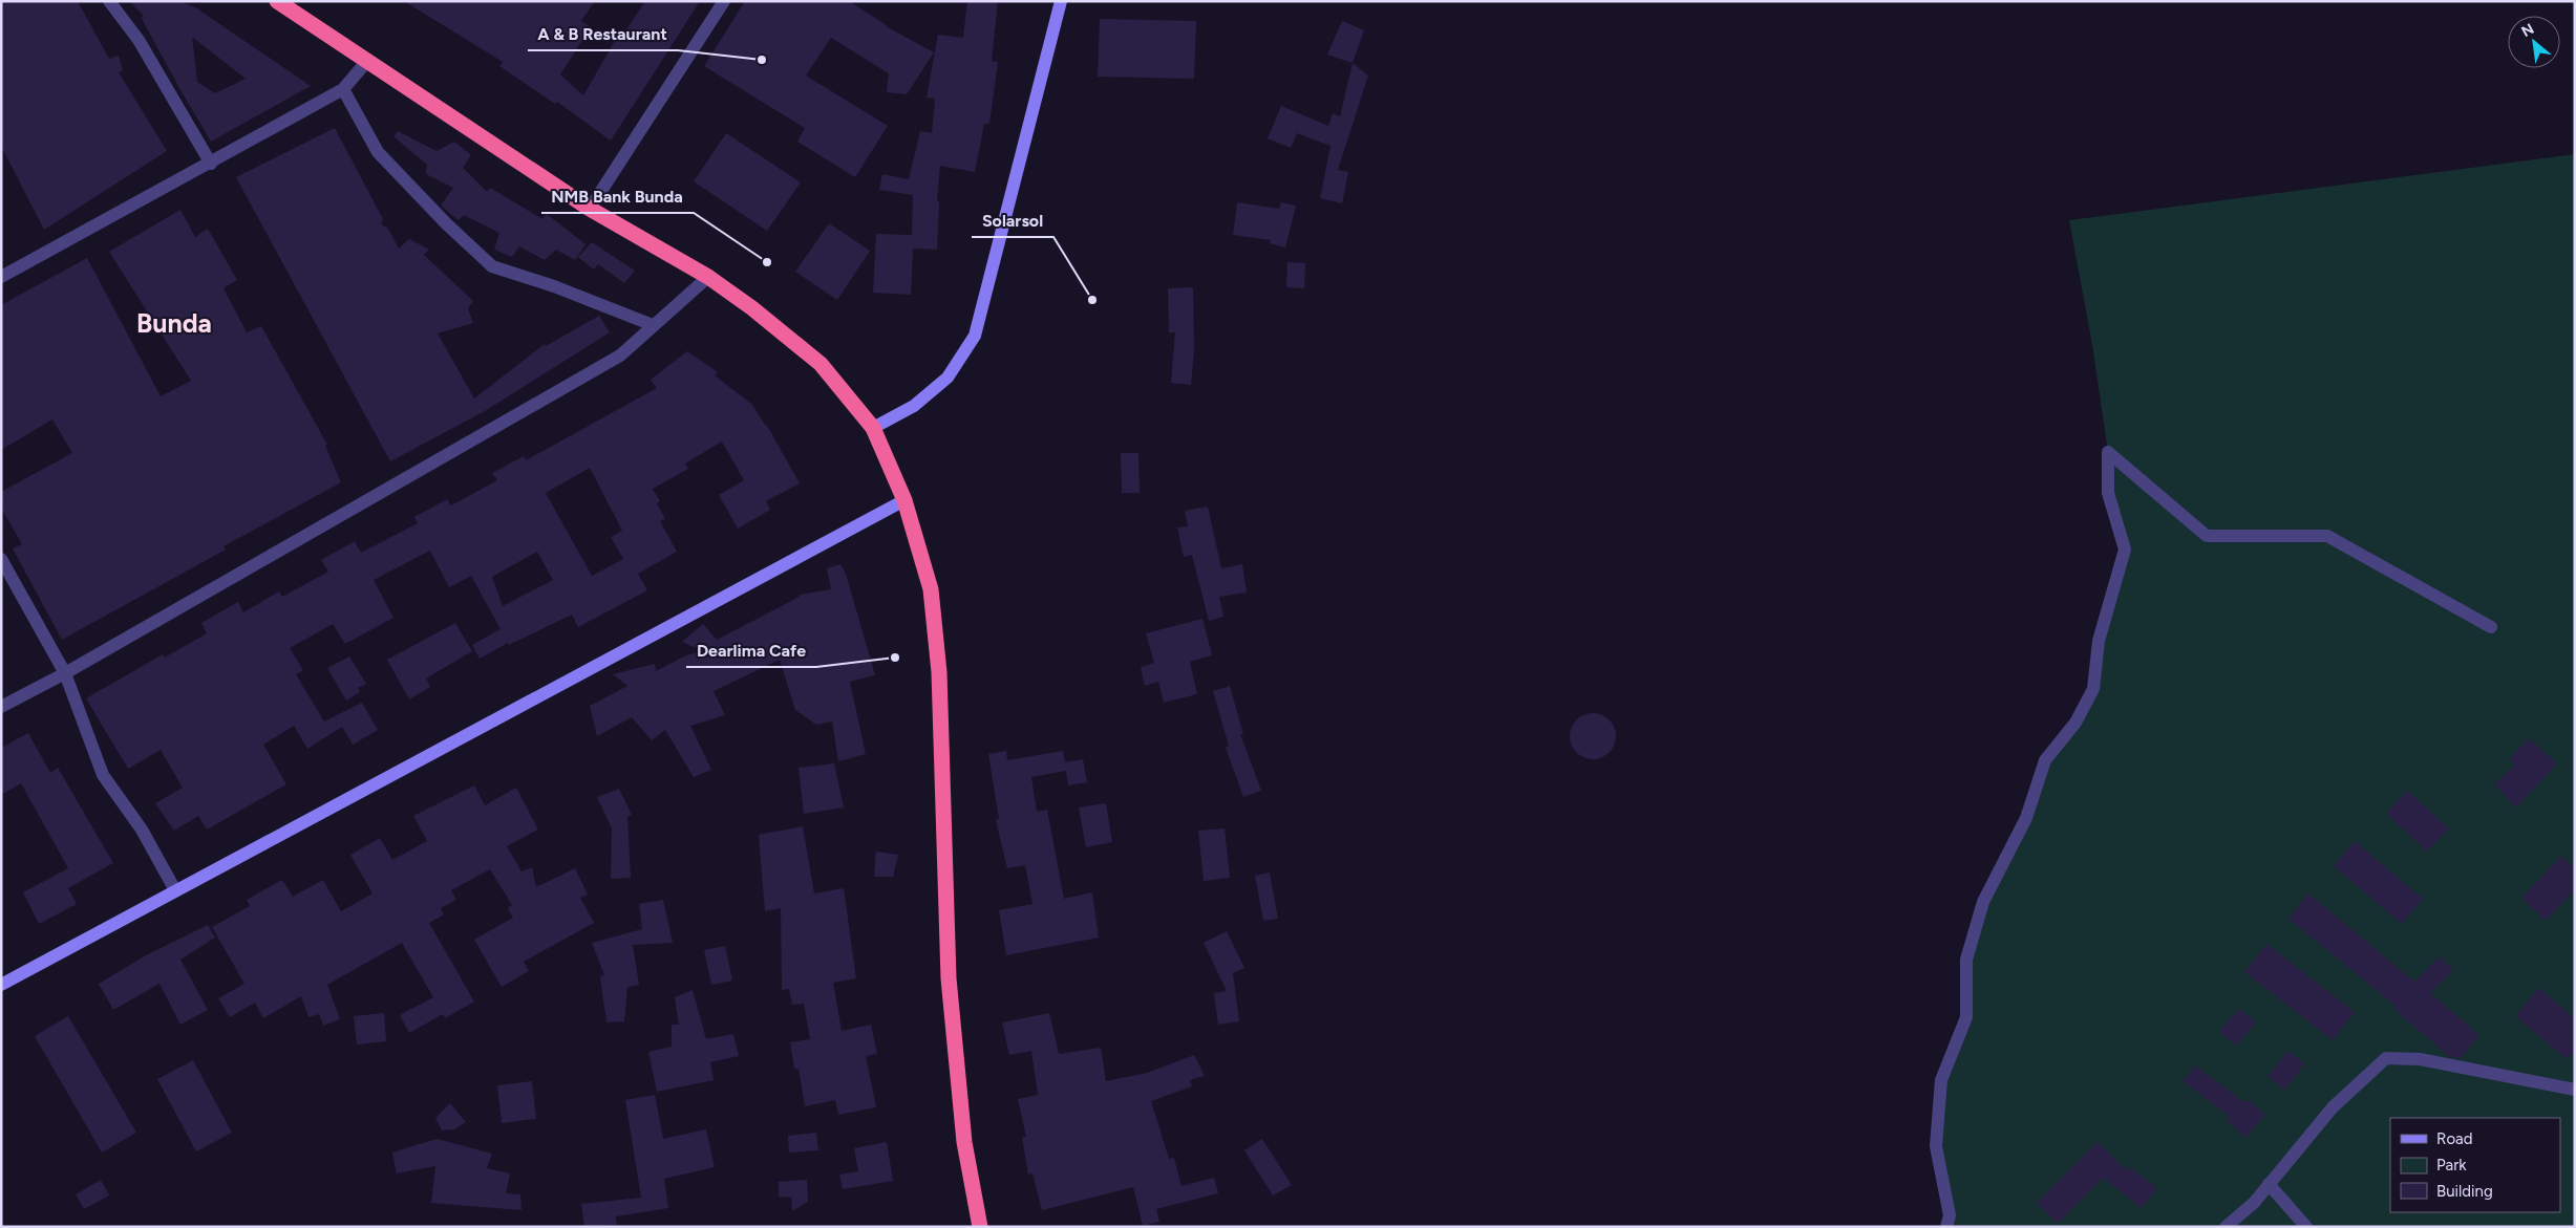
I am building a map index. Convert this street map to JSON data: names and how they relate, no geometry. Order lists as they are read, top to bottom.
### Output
{
  "districts": ["Bunda"],
  "places": [
    "A & B Restaurant",
    "NMB Bank Bunda",
    "Solarsol",
    "Dearlima Cafe"
  ],
  "legend": ["Road", "Park", "Building"],
  "north": "top left"
}
